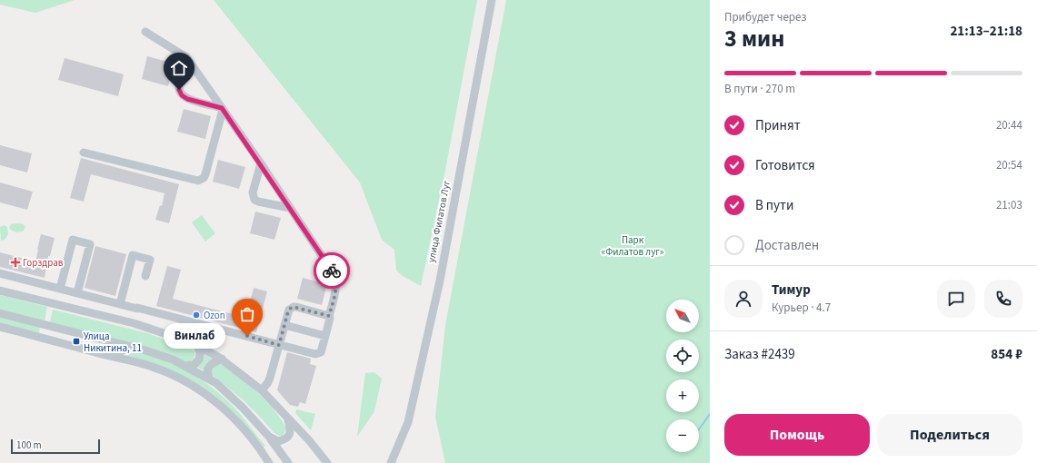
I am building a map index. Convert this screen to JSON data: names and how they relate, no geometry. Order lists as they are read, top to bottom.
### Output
{
  "streets": {
    "street": ["улица Филатов Луг"]
  },
  "parks": ["Парк «Филатов луг»"],
  "places": {
    "health": ["Горздрав"],
    "other": ["Ozon", "Винлаб"],
    "transit": ["Улица Никитина, 11"]
  },
  "scale_bar": "100 m",
  "north": "top left",
  "page": {
    "heading": ["3 мин", "Прибудет через", "21:13–21:18"],
    "panel": [
      "Тимур",
      "Курьер · 4.7",
      "Заказ #2439",
      "854 ₽"
    ],
    "bar": "В пути · 270 m",
    "list": [
      ["Принят", "20:44"],
      ["Готовится", "20:54"],
      ["В пути", "21:03"],
      "Доставлен"
    ],
    "map_buttons": ["+", "−"],
    "bubble": "Винлаб",
    "buttons": ["Помощь", "Поделиться"],
    "scale": "100 m"
  }
}
